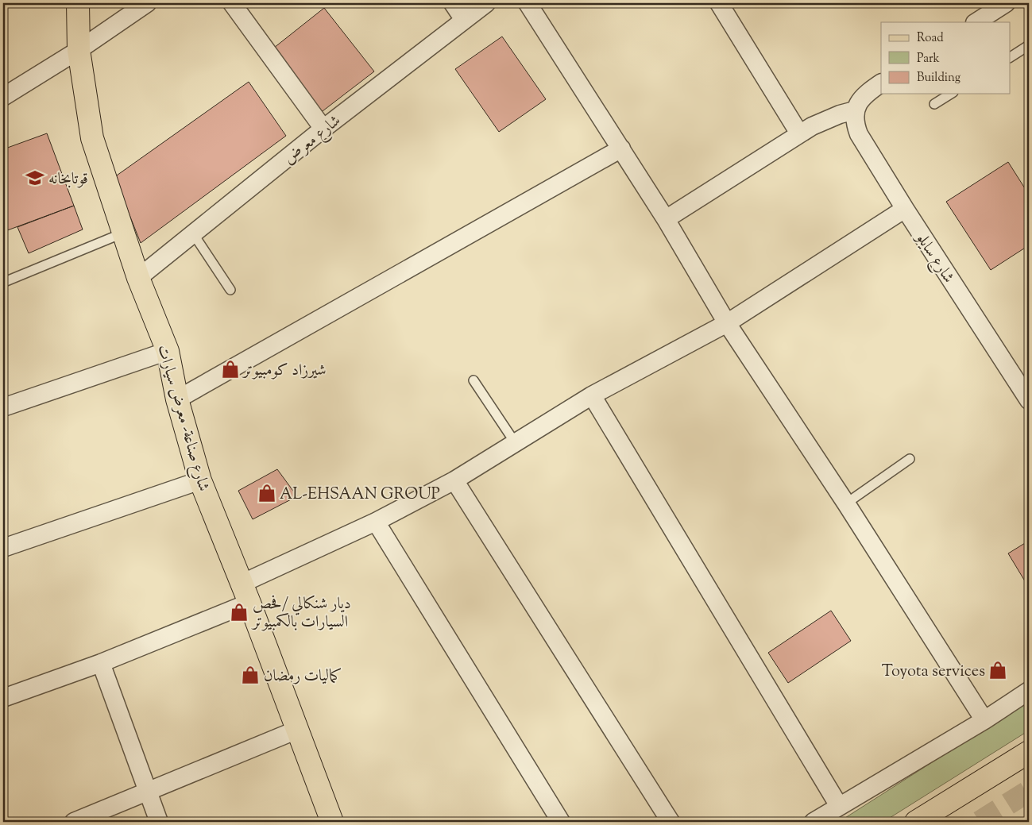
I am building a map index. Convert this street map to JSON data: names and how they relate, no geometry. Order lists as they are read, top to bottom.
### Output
{
  "streets": {
    "main road": ["شارع صناعة- معرض سيارات"],
    "street": ["شارع معرض", "شارع سايلو"]
  },
  "crossings": [
    ["شارع معرض", "شارع صناعة- معرض سيارات"]
  ],
  "places": {
    "school or university": ["قوتابخانه"],
    "shop": [
      "شيرزاد كومبيوتر",
      "AL-EHSAAN GROUP",
      "ديار شنكالي /فحص السيارات بالكمبيوتر",
      "Toyota services",
      "كماليات رمضان"
    ]
  },
  "legend": ["Road", "Park", "Building"]
}
